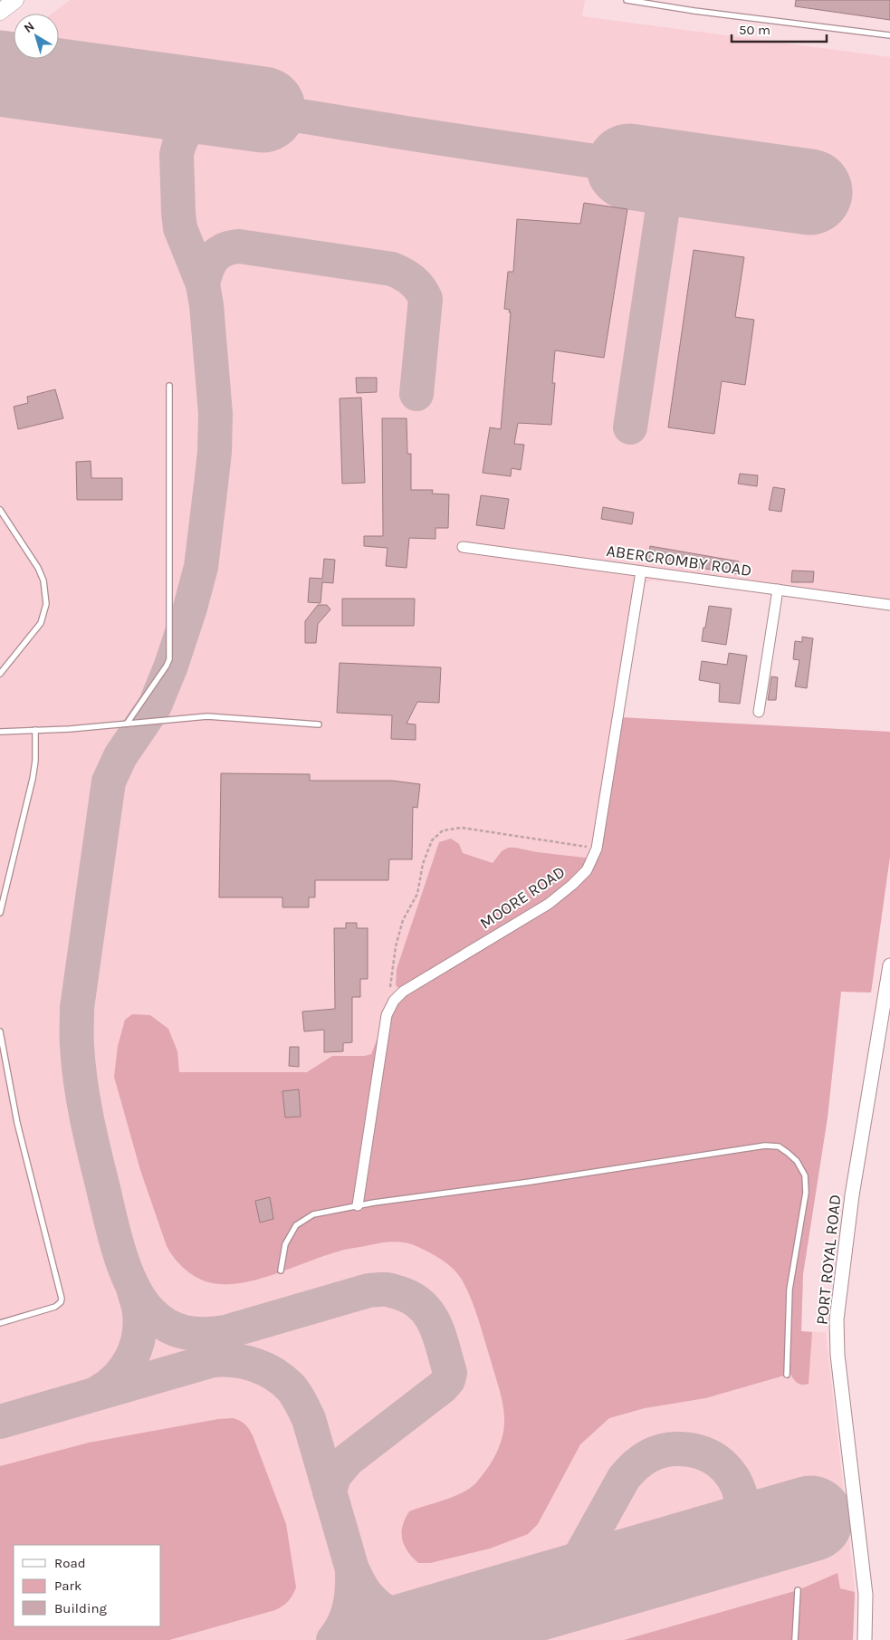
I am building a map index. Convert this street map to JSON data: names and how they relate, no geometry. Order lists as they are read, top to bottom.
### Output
{
  "streets": {
    "main road": ["PORT ROYAL ROAD"],
    "street": ["ABERCROMBY ROAD", "MOORE ROAD"]
  },
  "crossings": [
    ["ABERCROMBY ROAD", "MOORE ROAD"]
  ],
  "legend": ["Road", "Park", "Building"],
  "scale_bar": "50 m",
  "north": "top left"
}
